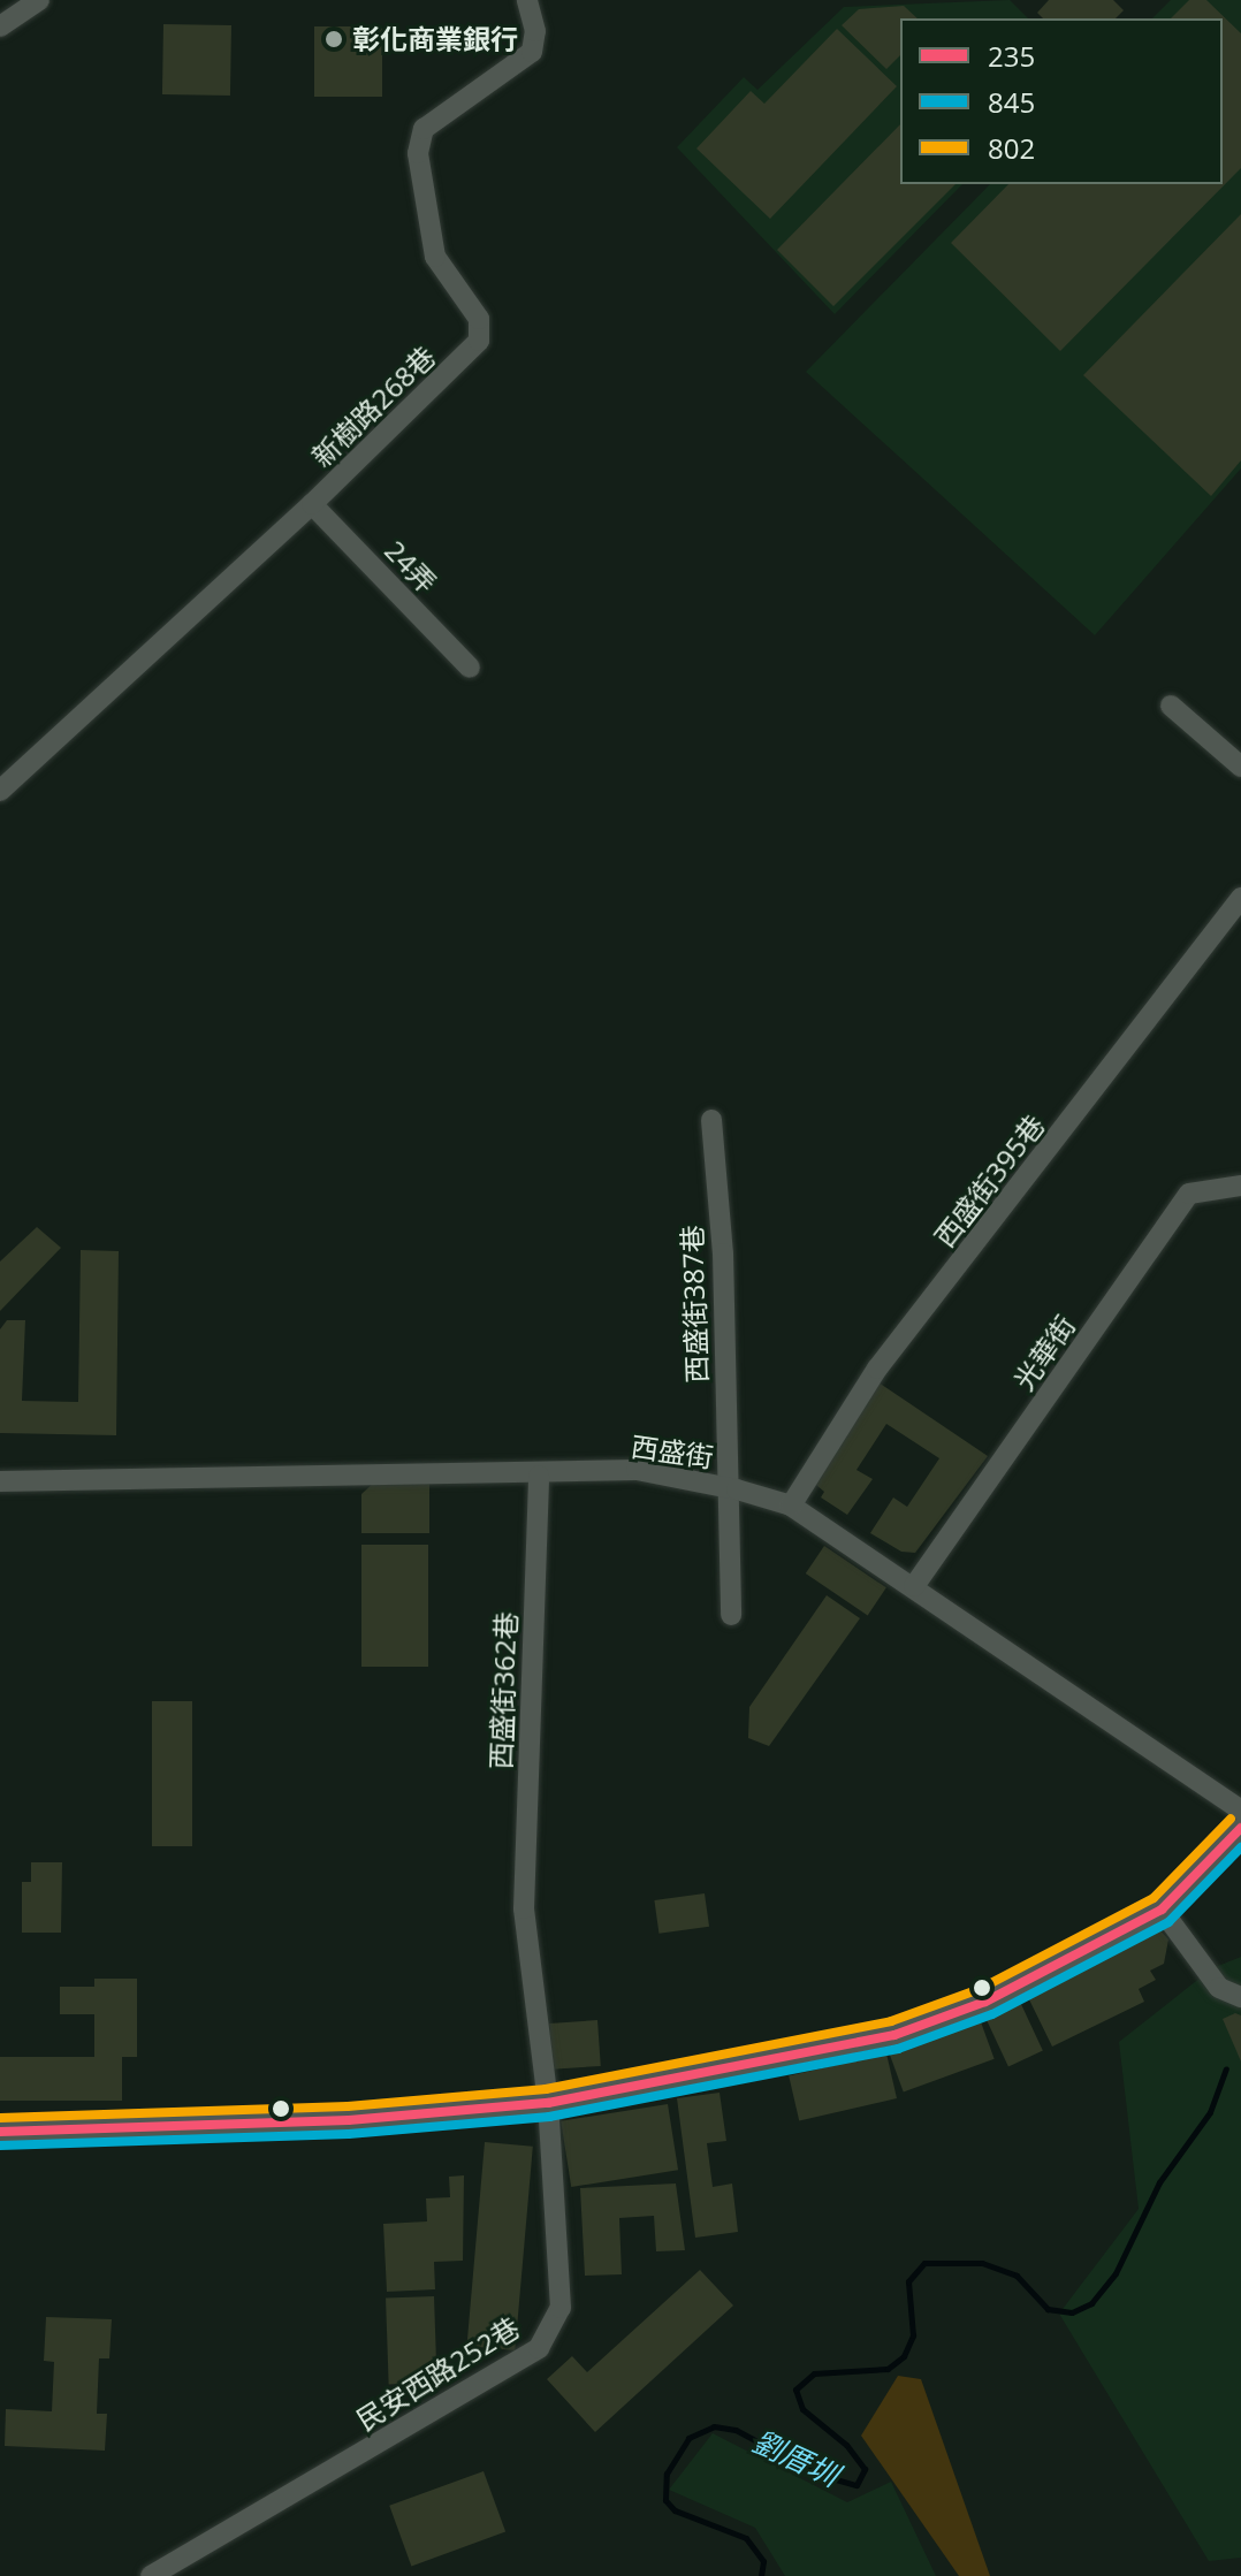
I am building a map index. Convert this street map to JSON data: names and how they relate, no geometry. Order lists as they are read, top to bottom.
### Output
{
  "streets": {
    "street": [
      "新樹路268巷",
      "24弄",
      "西盛街395巷",
      "西盛街387巷",
      "光華街",
      "西盛街",
      "西盛街362巷",
      "民安西路252巷"
    ]
  },
  "crossings": [
    ["新樹路268巷", "24弄"],
    ["西盛街395巷", "西盛街"],
    ["西盛街387巷", "西盛街"],
    ["光華街", "西盛街"],
    ["西盛街", "西盛街362巷"],
    ["西盛街362巷", "民安西路252巷"]
  ],
  "water": ["劉厝圳"],
  "places": ["彰化商業銀行"],
  "lines": ["transit line 802", "transit line 235", "transit line 845"],
  "legend": ["235", "845", "802"]
}
